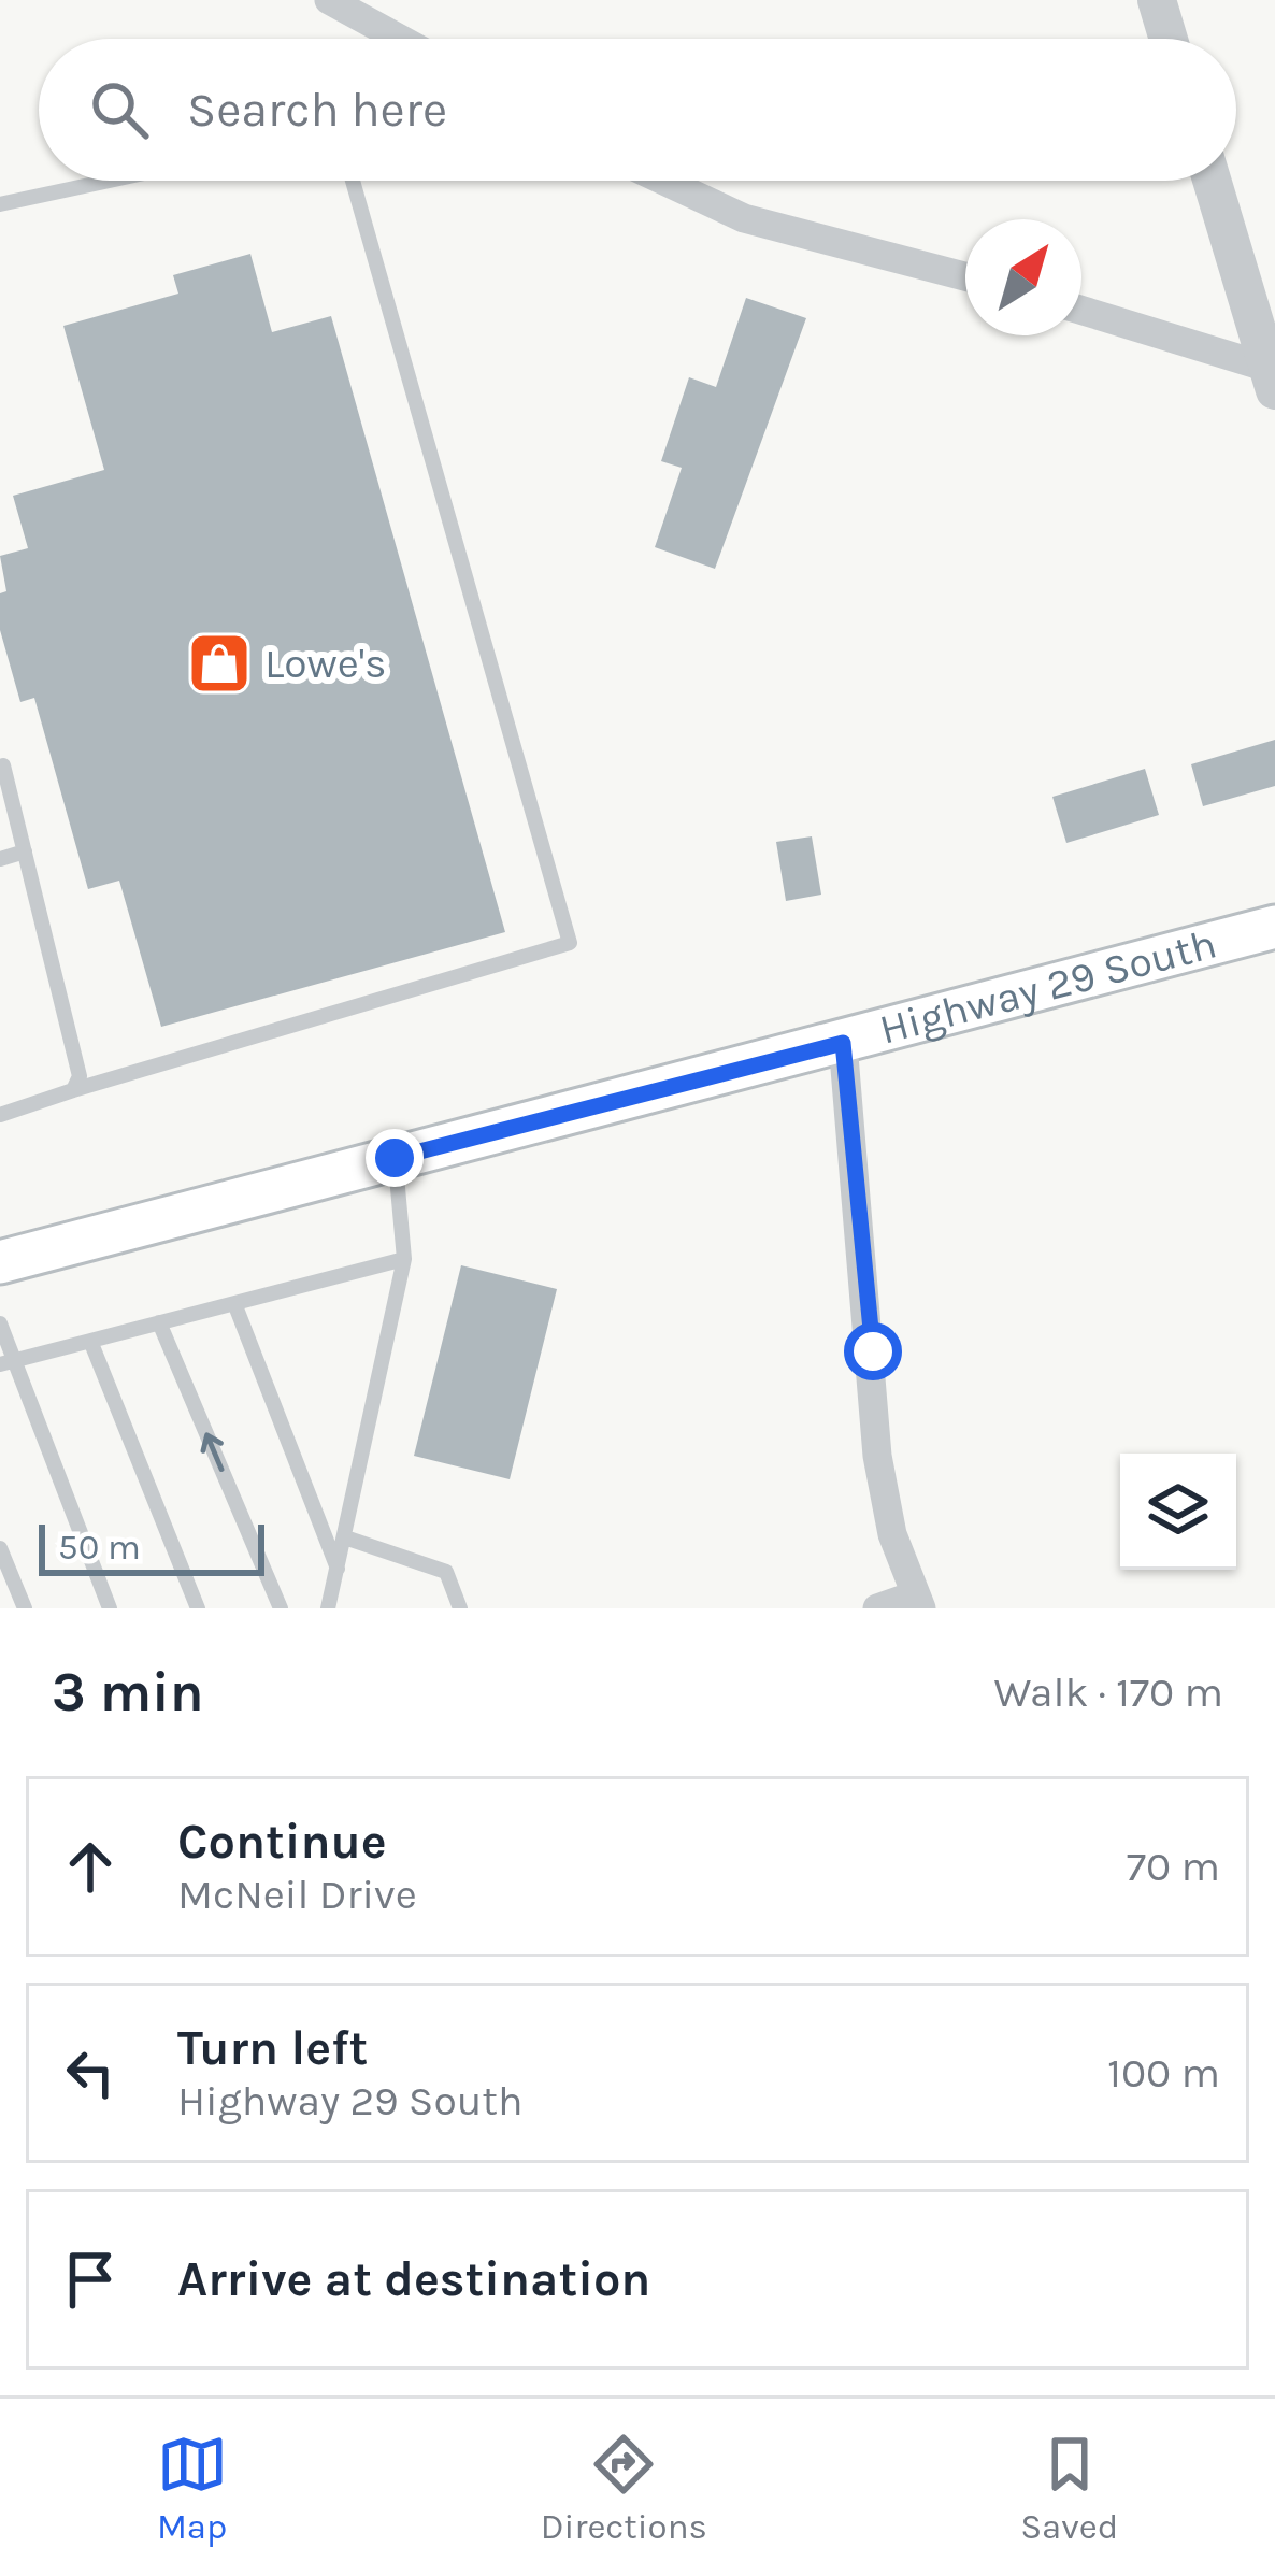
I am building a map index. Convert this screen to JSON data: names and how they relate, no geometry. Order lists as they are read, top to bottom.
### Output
{
  "streets": {
    "main road": ["Highway 29 South"]
  },
  "places": {
    "shop": ["Lowe's"]
  },
  "scale_bar": "50 m",
  "north": "top right",
  "page": {
    "search": "Search here",
    "scale": "50 m",
    "heading": ["3 min", "Walk · 170 m"],
    "list": [
      ["Continue", "McNeil Drive", "70 m"],
      ["Turn left", "Highway 29 South", "100 m"],
      "Arrive at destination"
    ],
    "nav": ["Map", "Directions", "Saved"]
  }
}
